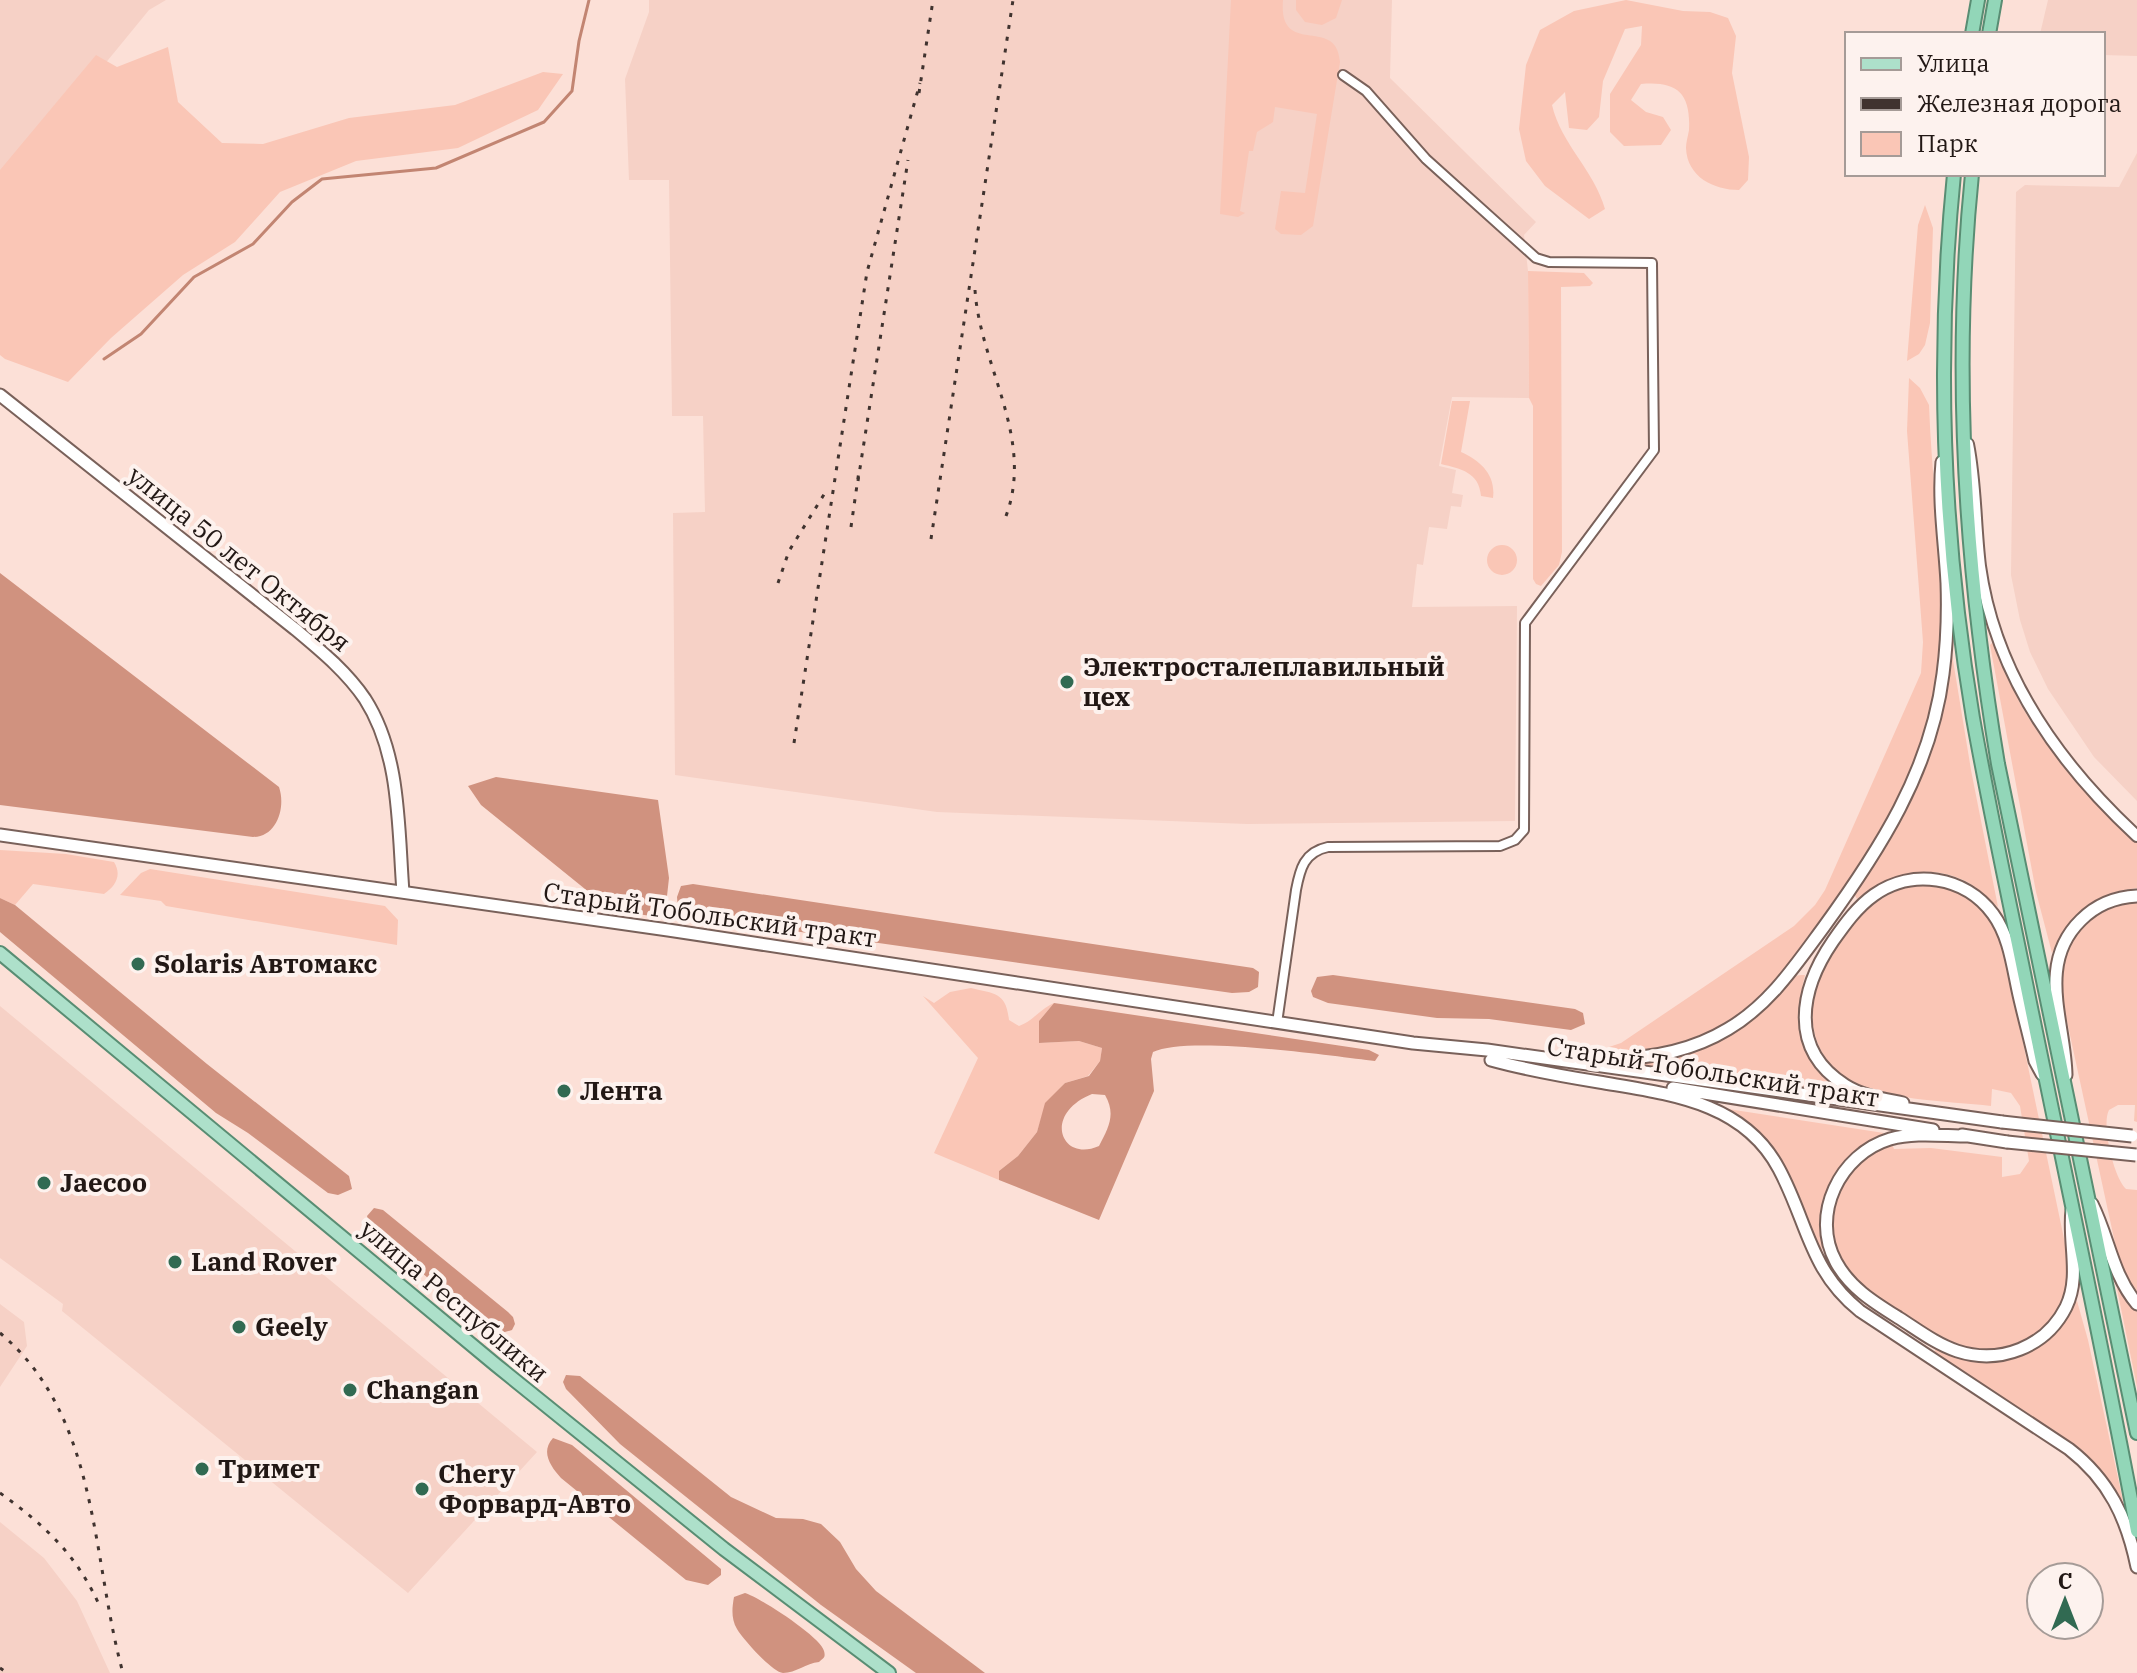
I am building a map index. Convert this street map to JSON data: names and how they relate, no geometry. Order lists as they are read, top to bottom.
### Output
{
  "streets": {
    "main road": ["улица 50 лет Октября", "Старый Тобольский тракт", "улица Республики"]
  },
  "crossings": [
    ["улица 50 лет Октября", "Старый Тобольский тракт"]
  ],
  "places": [
    "Электросталеплавильный цех",
    "Solaris Автомакс",
    "Лента",
    "Jaecoo",
    "Land Rover",
    "Geely",
    "Changan",
    "Тримет",
    "Chery Форвард-Авто"
  ],
  "legend": ["Улица", "Железная дорога", "Парк"],
  "north": "top"
}
